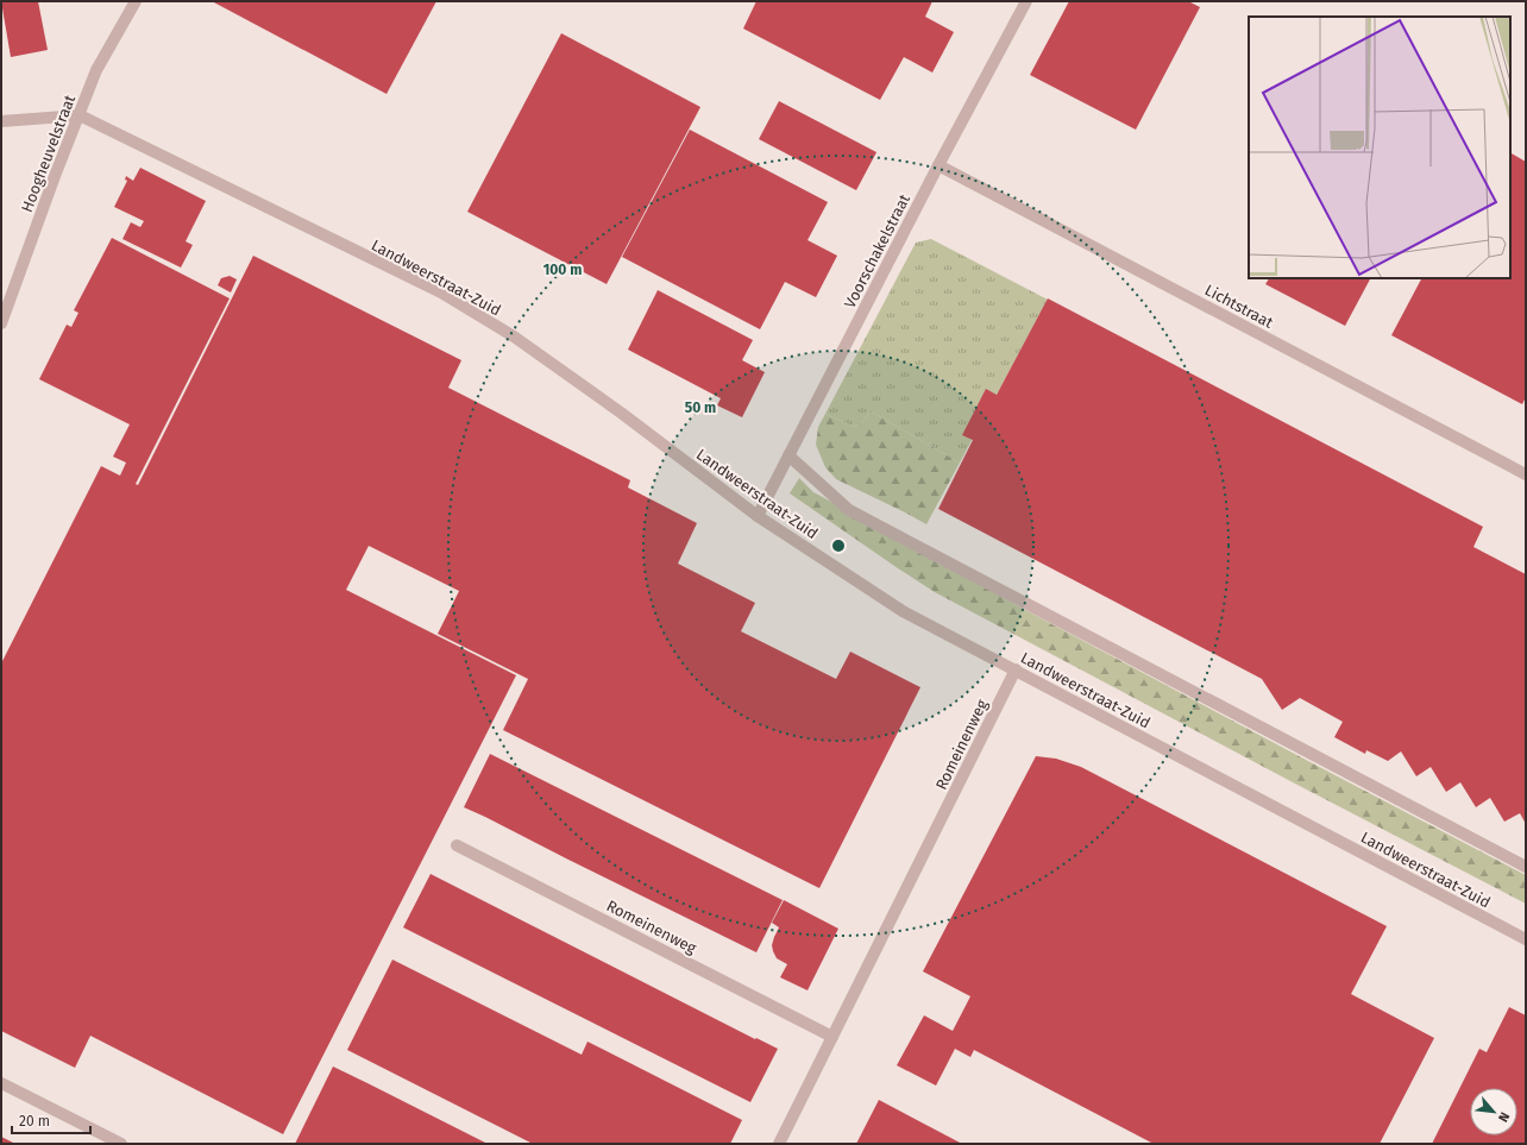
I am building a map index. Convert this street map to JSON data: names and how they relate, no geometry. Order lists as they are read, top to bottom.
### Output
{
  "streets": {
    "street": [
      "Hoogheuvelstraat",
      "Voorschakelstraat",
      "Landweerstraat-Zuid",
      "Lichtstraat",
      "Romeinenweg"
    ]
  },
  "crossings": [
    ["Hoogheuvelstraat", "Landweerstraat-Zuid"],
    ["Voorschakelstraat", "Landweerstraat-Zuid"],
    ["Voorschakelstraat", "Lichtstraat"],
    ["Landweerstraat-Zuid", "Romeinenweg"]
  ],
  "scale_bar": "20 m",
  "north": "bottom right",
  "rings": ["100 m", "50 m"]
}
